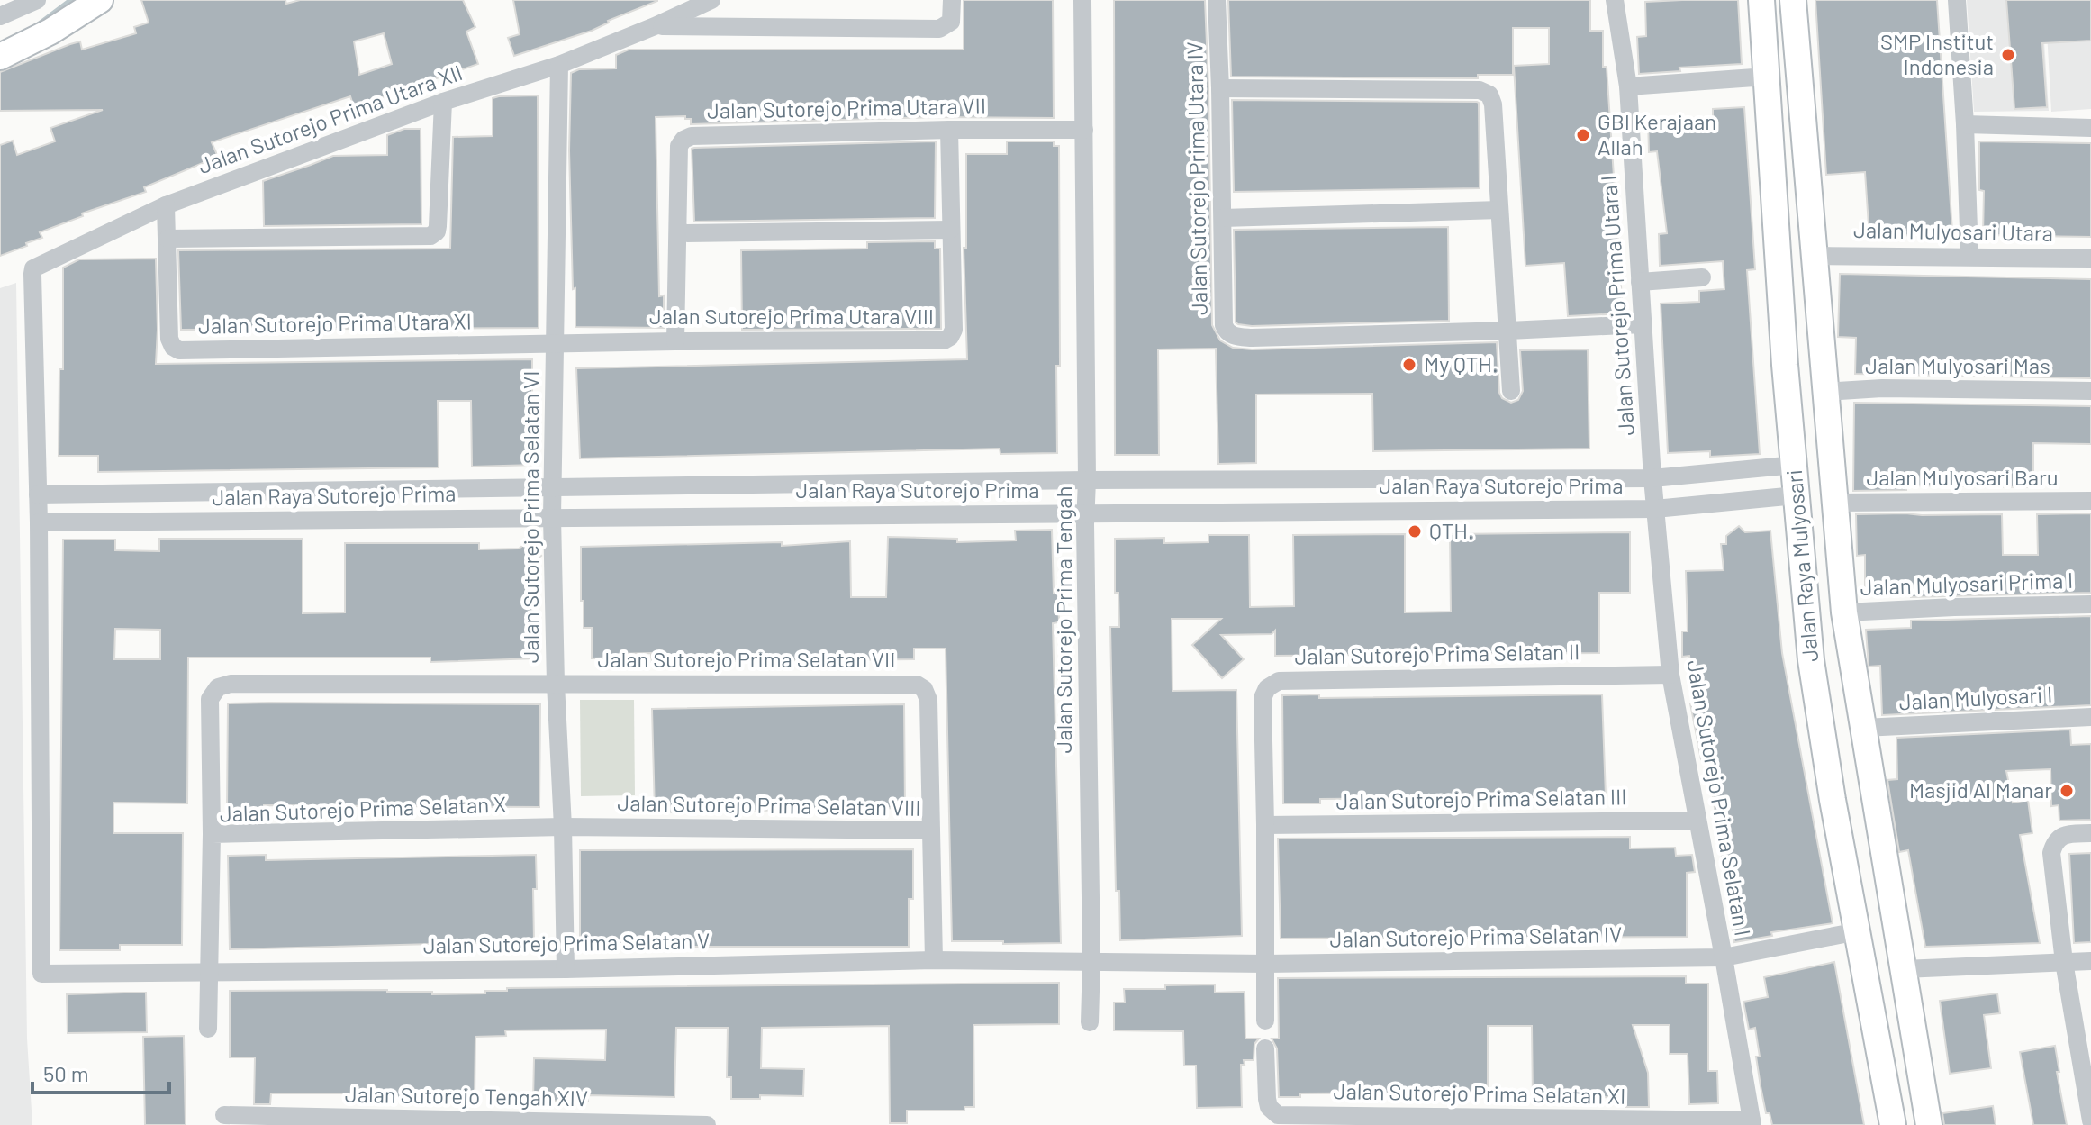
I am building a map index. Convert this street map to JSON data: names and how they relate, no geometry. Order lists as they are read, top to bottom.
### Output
{
  "streets": {
    "main road": ["Jalan Raya Mulyosari"],
    "street": [
      "Jalan Sutorejo Prima Utara VII",
      "Jalan Sutorejo Prima Utara XII",
      "Jalan Sutorejo Prima Utara IV",
      "Jalan Mulyosari Utara",
      "Jalan Sutorejo Prima Utara I",
      "Jalan Sutorejo Prima Utara VIII",
      "Jalan Sutorejo Prima Utara XI",
      "Jalan Mulyosari Mas",
      "Jalan Mulyosari Baru",
      "Jalan Raya Sutorejo Prima",
      "Jalan Sutorejo Prima Selatan VI",
      "Jalan Mulyosari Prima I",
      "Jalan Sutorejo Prima Tengah",
      "Jalan Sutorejo Prima Selatan II",
      "Jalan Sutorejo Prima Selatan VII",
      "Jalan Mulyosari I",
      "Jalan Sutorejo Prima Selatan I",
      "Jalan Sutorejo Prima Selatan III",
      "Jalan Sutorejo Prima Selatan VIII",
      "Jalan Sutorejo Prima Selatan X",
      "Jalan Sutorejo Prima Selatan IV",
      "Jalan Sutorejo Prima Selatan V",
      "Jalan Sutorejo Prima Selatan XI",
      "Jalan Sutorejo Tengah XIV"
    ]
  },
  "crossings": [
    ["Jalan Sutorejo Prima Utara VII", "Jalan Sutorejo Prima Utara VIII"],
    ["Jalan Sutorejo Prima Utara VII", "Jalan Sutorejo Prima Tengah"],
    ["Jalan Sutorejo Prima Utara XII", "Jalan Sutorejo Prima Utara XI"],
    ["Jalan Sutorejo Prima Utara XII", "Jalan Raya Sutorejo Prima"],
    ["Jalan Sutorejo Prima Utara XII", "Jalan Sutorejo Prima Selatan VI"],
    ["Jalan Sutorejo Prima Utara IV", "Jalan Sutorejo Prima Utara I"],
    ["Jalan Mulyosari Utara", "Jalan Raya Mulyosari"],
    ["Jalan Sutorejo Prima Utara I", "Jalan Raya Sutorejo Prima"],
    ["Jalan Sutorejo Prima Utara I", "Jalan Sutorejo Prima Selatan I"],
    ["Jalan Sutorejo Prima Utara VIII", "Jalan Sutorejo Prima Utara XI"],
    ["Jalan Sutorejo Prima Utara VIII", "Jalan Sutorejo Prima Selatan VI"],
    ["Jalan Sutorejo Prima Utara XI", "Jalan Sutorejo Prima Selatan VI"],
    ["Jalan Mulyosari Mas", "Jalan Raya Mulyosari"],
    ["Jalan Mulyosari Baru", "Jalan Raya Mulyosari"],
    ["Jalan Raya Sutorejo Prima", "Jalan Sutorejo Prima Selatan VI"],
    ["Jalan Raya Sutorejo Prima", "Jalan Raya Mulyosari"],
    ["Jalan Raya Sutorejo Prima", "Jalan Sutorejo Prima Tengah"],
    ["Jalan Raya Sutorejo Prima", "Jalan Sutorejo Prima Selatan I"],
    ["Jalan Raya Sutorejo Prima", "Jalan Sutorejo Prima Selatan V"],
    ["Jalan Sutorejo Prima Selatan VI", "Jalan Sutorejo Prima Selatan VII"],
    ["Jalan Sutorejo Prima Selatan VI", "Jalan Sutorejo Prima Selatan VIII"],
    ["Jalan Sutorejo Prima Selatan VI", "Jalan Sutorejo Prima Selatan X"],
    ["Jalan Sutorejo Prima Selatan VI", "Jalan Sutorejo Prima Selatan V"],
    ["Jalan Raya Mulyosari", "Jalan Mulyosari Prima I"],
    ["Jalan Raya Mulyosari", "Jalan Mulyosari I"],
    ["Jalan Raya Mulyosari", "Jalan Sutorejo Prima Selatan IV"],
    ["Jalan Sutorejo Prima Tengah", "Jalan Sutorejo Prima Selatan IV"],
    ["Jalan Sutorejo Prima Tengah", "Jalan Sutorejo Prima Selatan V"],
    ["Jalan Sutorejo Prima Selatan II", "Jalan Sutorejo Prima Selatan I"],
    ["Jalan Sutorejo Prima Selatan II", "Jalan Sutorejo Prima Selatan III"],
    ["Jalan Sutorejo Prima Selatan II", "Jalan Sutorejo Prima Selatan IV"],
    ["Jalan Sutorejo Prima Selatan VII", "Jalan Sutorejo Prima Selatan VIII"],
    ["Jalan Sutorejo Prima Selatan I", "Jalan Sutorejo Prima Selatan III"],
    ["Jalan Sutorejo Prima Selatan I", "Jalan Sutorejo Prima Selatan IV"],
    ["Jalan Sutorejo Prima Selatan I", "Jalan Sutorejo Prima Selatan XI"],
    ["Jalan Sutorejo Prima Selatan VIII", "Jalan Sutorejo Prima Selatan X"],
    ["Jalan Sutorejo Prima Selatan VIII", "Jalan Sutorejo Prima Selatan V"],
    ["Jalan Sutorejo Prima Selatan X", "Jalan Sutorejo Prima Selatan V"],
    ["Jalan Sutorejo Prima Selatan IV", "Jalan Sutorejo Prima Selatan V"]
  ],
  "places": [
    "SMP Institut Indonesia",
    "GBI Kerajaan Allah",
    "My QTH.",
    "QTH.",
    "Masjid Al Manar"
  ],
  "scale_bar": "50 m"
}
